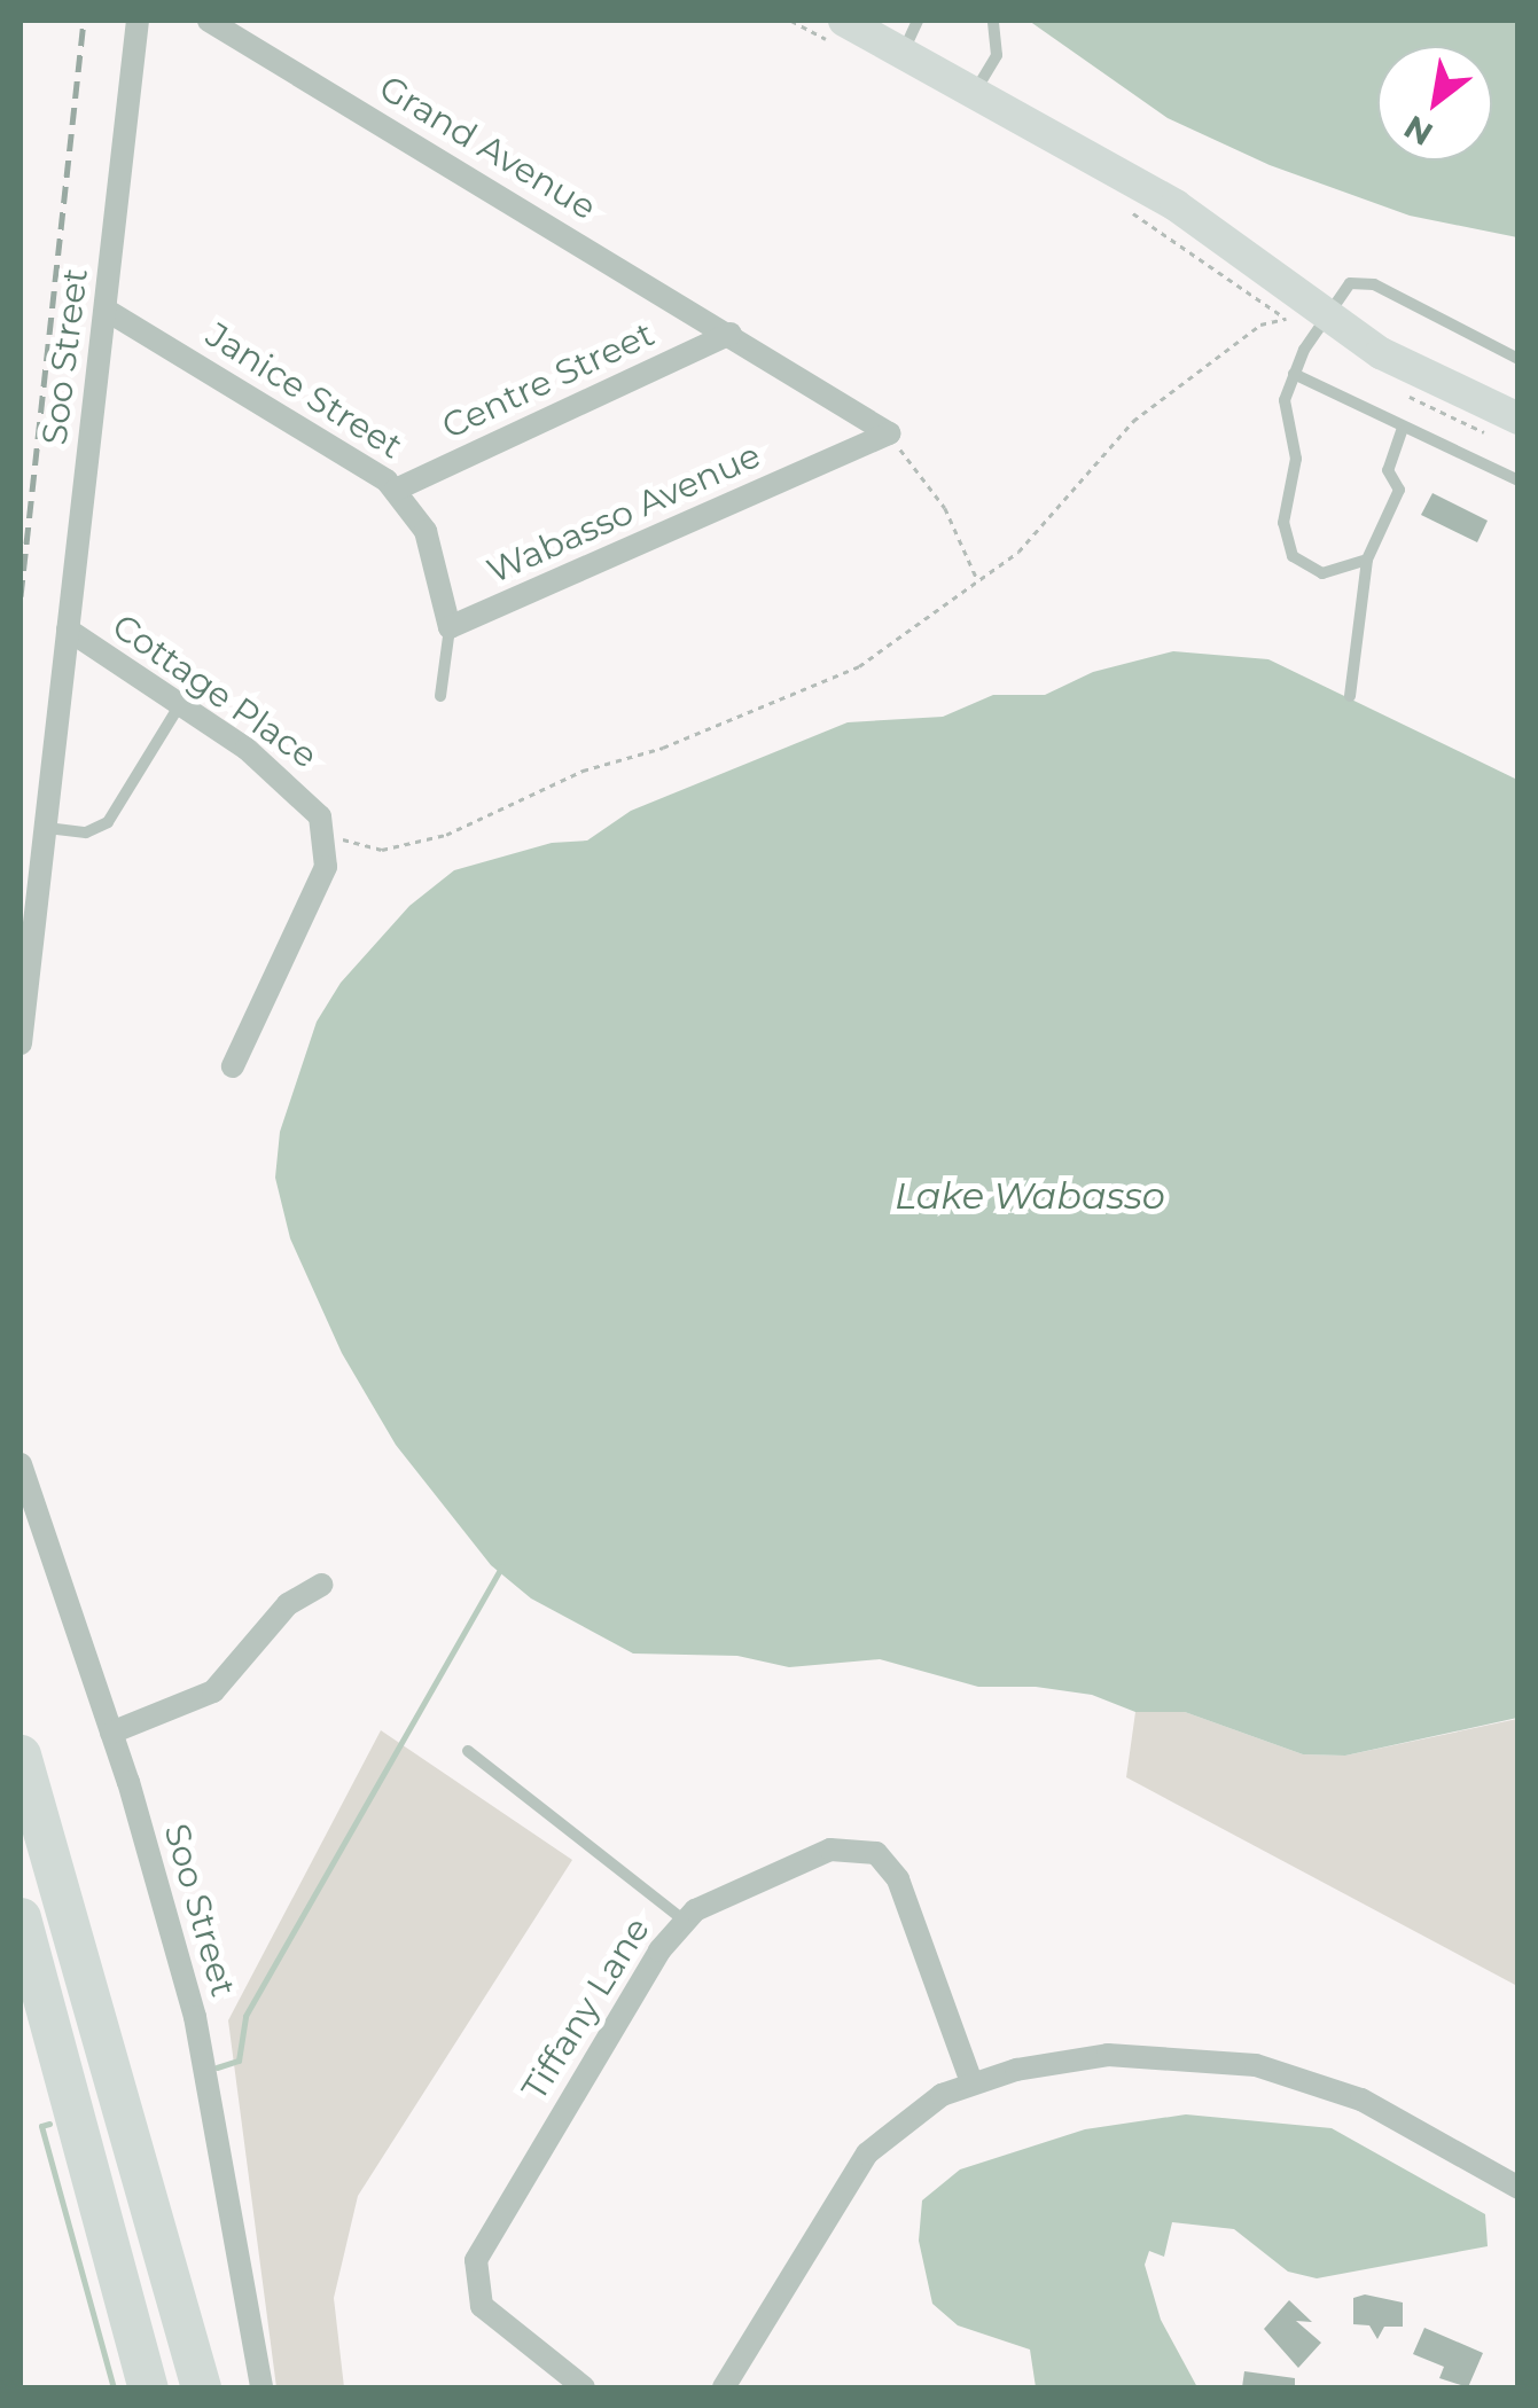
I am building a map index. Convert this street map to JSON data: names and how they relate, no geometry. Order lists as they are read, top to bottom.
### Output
{
  "streets": {
    "street": [
      "Grand Avenue",
      "Soo Street",
      "Centre Street",
      "Janice Street",
      "Wabasso Avenue",
      "Cottage Place",
      "Tiffany Lane"
    ]
  },
  "crossings": [
    ["Grand Avenue", "Centre Street"],
    ["Grand Avenue", "Wabasso Avenue"],
    ["Soo Street", "Janice Street"],
    ["Soo Street", "Cottage Place"],
    ["Centre Street", "Janice Street"],
    ["Janice Street", "Wabasso Avenue"]
  ],
  "water": ["Lake Wabasso"],
  "north": "bottom left"
}
